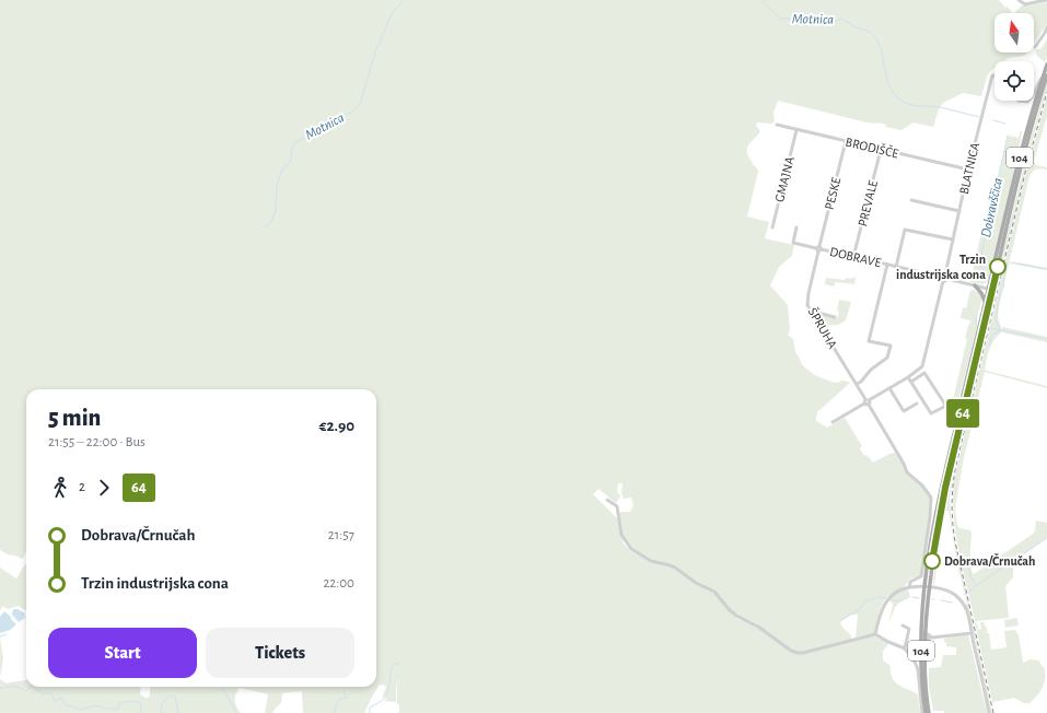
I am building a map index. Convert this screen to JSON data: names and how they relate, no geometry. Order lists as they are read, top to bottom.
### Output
{
  "streets": {
    "main road": ["104"],
    "street": [
      "BRODIŠČE",
      "BLATNICA",
      "GMAJNA",
      "PESKE",
      "PREVALE",
      "DOBRAVE",
      "ŠPRUHA"
    ]
  },
  "crossings": [
    ["BRODIŠČE", "BLATNICA"],
    ["BRODIŠČE", "GMAJNA"],
    ["BRODIŠČE", "PESKE"],
    ["BRODIŠČE", "PREVALE"],
    ["PESKE", "DOBRAVE"],
    ["PESKE", "ŠPRUHA"],
    ["PREVALE", "DOBRAVE"],
    ["DOBRAVE", "ŠPRUHA"]
  ],
  "water": ["Motnica", "Dobravščica"],
  "places": ["Trzin industrijska cona", "Dobrava/Črnučah"],
  "lines": ["bus line 64"],
  "north": "top",
  "page": {
    "on_map": "64",
    "heading": ["5 min", "21:55 – 22:00 · Bus", "€2.90"],
    "legs": ["2", "64"],
    "list": [
      {
        "name": "Dobrava/Črnučah",
        "value": "21:57"
      },
      {
        "name": "Trzin industrijska cona",
        "value": "22:00"
      }
    ],
    "buttons": ["Start", "Tickets"]
  }
}
